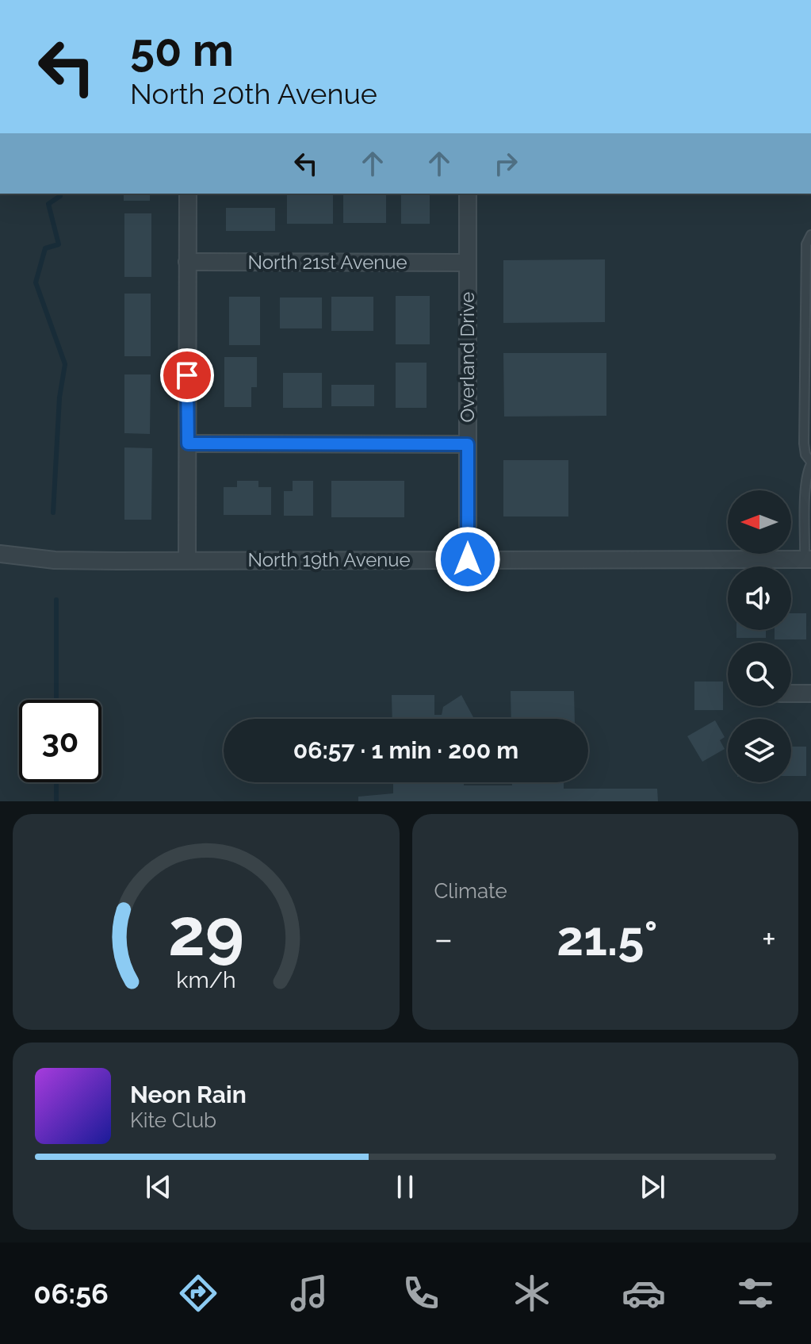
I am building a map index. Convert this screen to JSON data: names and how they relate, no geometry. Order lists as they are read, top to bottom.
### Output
{
  "streets": {
    "street": ["North 21st Avenue", "Overland Drive", "North 19th Avenue"]
  },
  "crossings": [
    ["North 21st Avenue", "Overland Drive"],
    ["Overland Drive", "North 19th Avenue"]
  ],
  "north": "left",
  "page": {
    "turn": ["50 m", "North 20th Avenue"],
    "limit": "30",
    "trip": "06:57 · 1 min · 200 m",
    "tile": "Climate",
    "heat": ["−", "21.5°", "+"],
    "song": ["Neon Rain", "Kite Club"],
    "tabs": "06:56",
    "gauge": ["29", "km/h"]
  }
}
